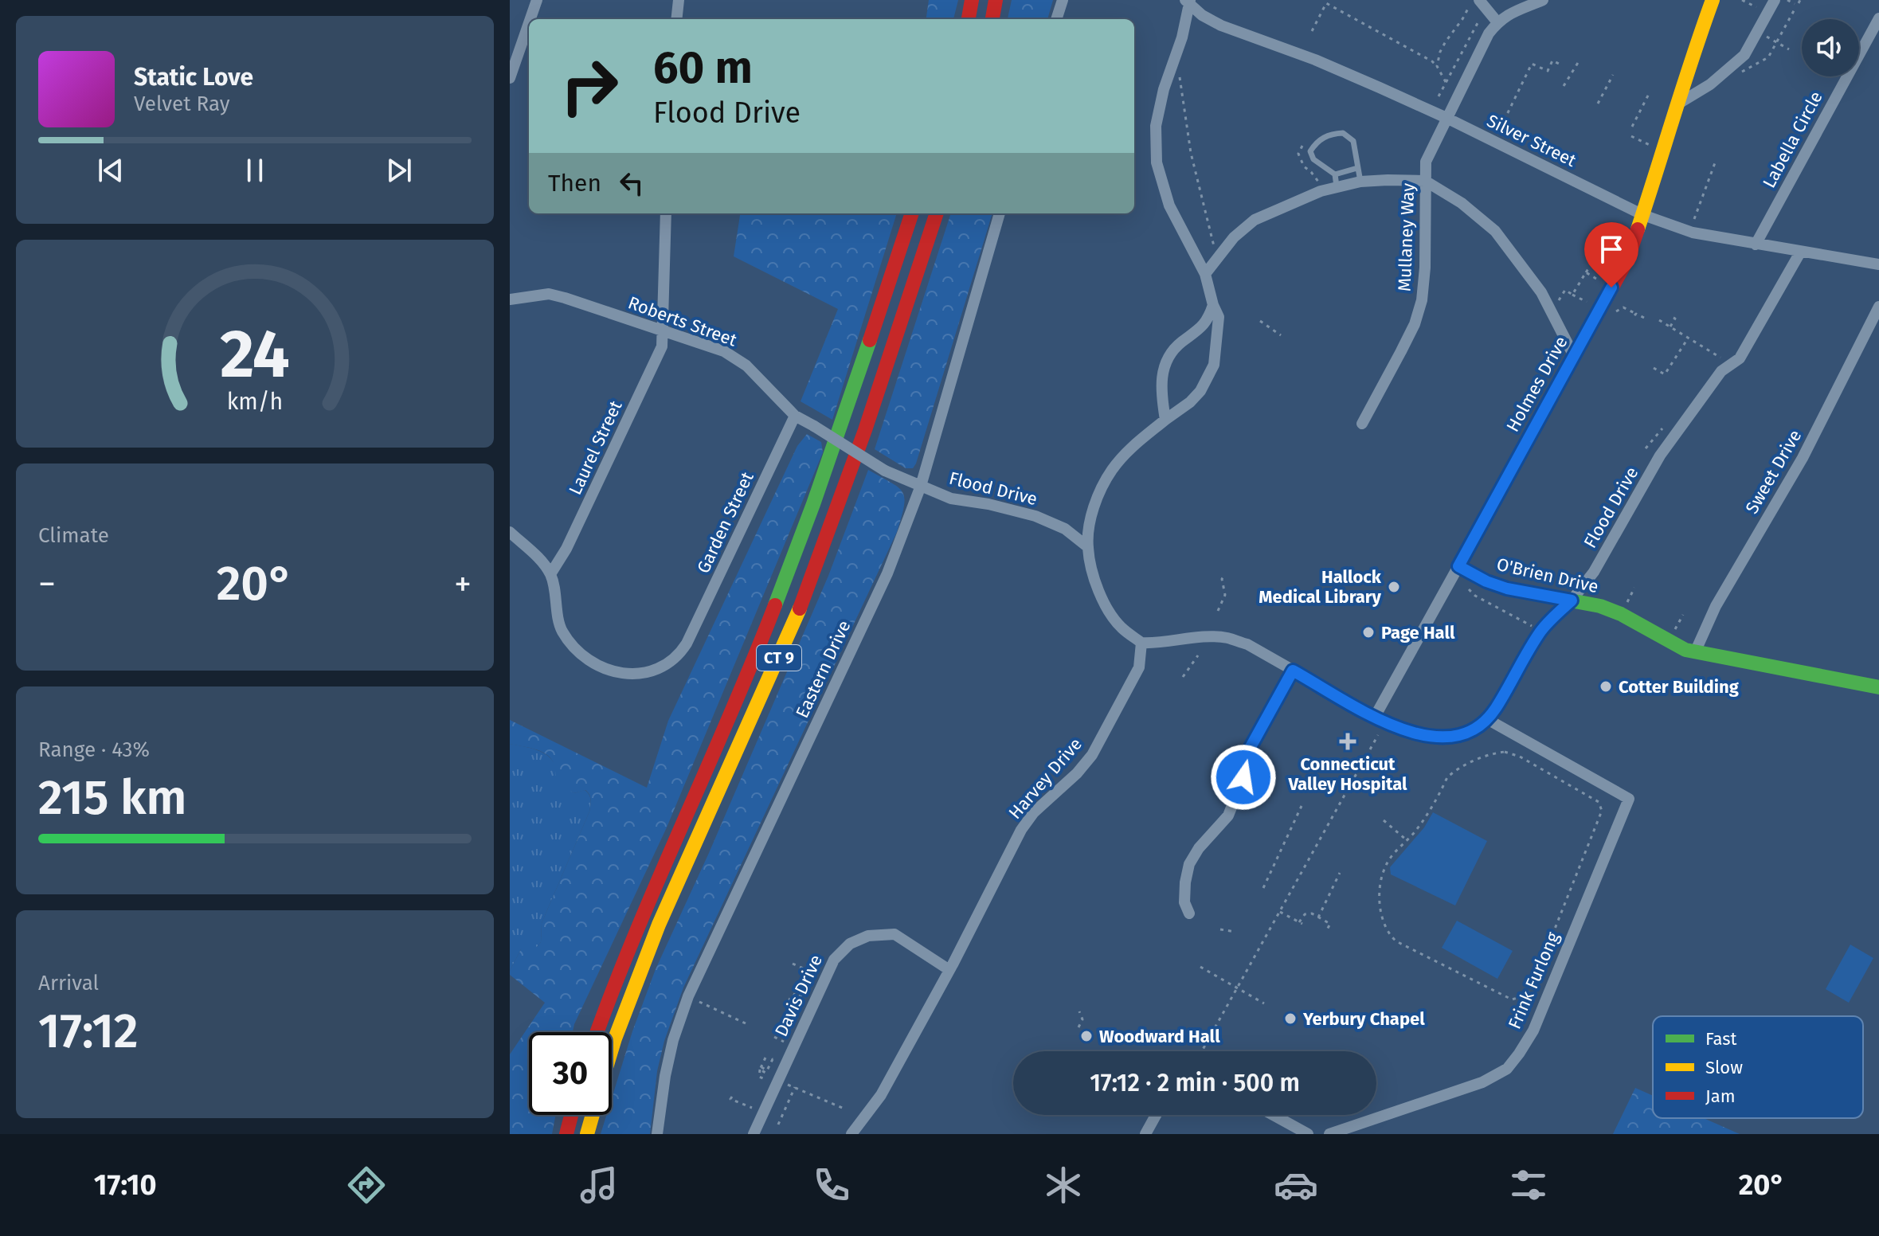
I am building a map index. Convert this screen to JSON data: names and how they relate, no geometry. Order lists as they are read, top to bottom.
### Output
{
  "streets": {
    "main road": ["Holmes Drive", "O'Brien Drive", "CT 9"],
    "street": [
      "Labella Circle",
      "Silver Street",
      "Mullaney Way",
      "Roberts Street",
      "Laurel Street",
      "Sweet Drive",
      "Flood Drive",
      "Garden Street",
      "Eastern Drive",
      "Harvey Drive",
      "Frink Furlong",
      "Davis Drive"
    ]
  },
  "crossings": [
    ["Labella Circle", "Silver Street"],
    ["Silver Street", "Mullaney Way"],
    ["Silver Street", "Holmes Drive"],
    ["Silver Street", "Flood Drive"],
    ["Roberts Street", "Laurel Street"],
    ["Roberts Street", "Flood Drive"],
    ["Roberts Street", "Garden Street"],
    ["Roberts Street", "Eastern Drive"],
    ["Holmes Drive", "O'Brien Drive"],
    ["Laurel Street", "Garden Street"],
    ["Sweet Drive", "O'Brien Drive"],
    ["Flood Drive", "O'Brien Drive"],
    ["Flood Drive", "Eastern Drive"],
    ["Flood Drive", "Harvey Drive"],
    ["Flood Drive", "Frink Furlong"],
    ["Harvey Drive", "Davis Drive"]
  ],
  "places": {
    "other": [
      "Hallock Medical Library",
      "Page Hall",
      "Cotter Building",
      "Yerbury Chapel",
      "Woodward Hall"
    ],
    "health": ["Connecticut Valley Hospital"]
  },
  "legend": ["Fast", "Slow", "Jam"],
  "page": {
    "turn": ["60 m", "Flood Drive"],
    "song": ["Static Love", "Velvet Ray"],
    "then": "Then",
    "tile": [
      "Climate",
      ["Range · 43%", "215 km"],
      ["Arrival", "17:12"]
    ],
    "heat": ["−", "20°", "+"],
    "limit": "30",
    "trip": "17:12 · 2 min · 500 m",
    "tabs": ["17:10", "20°"],
    "gauge": ["24", "km/h"]
  }
}
